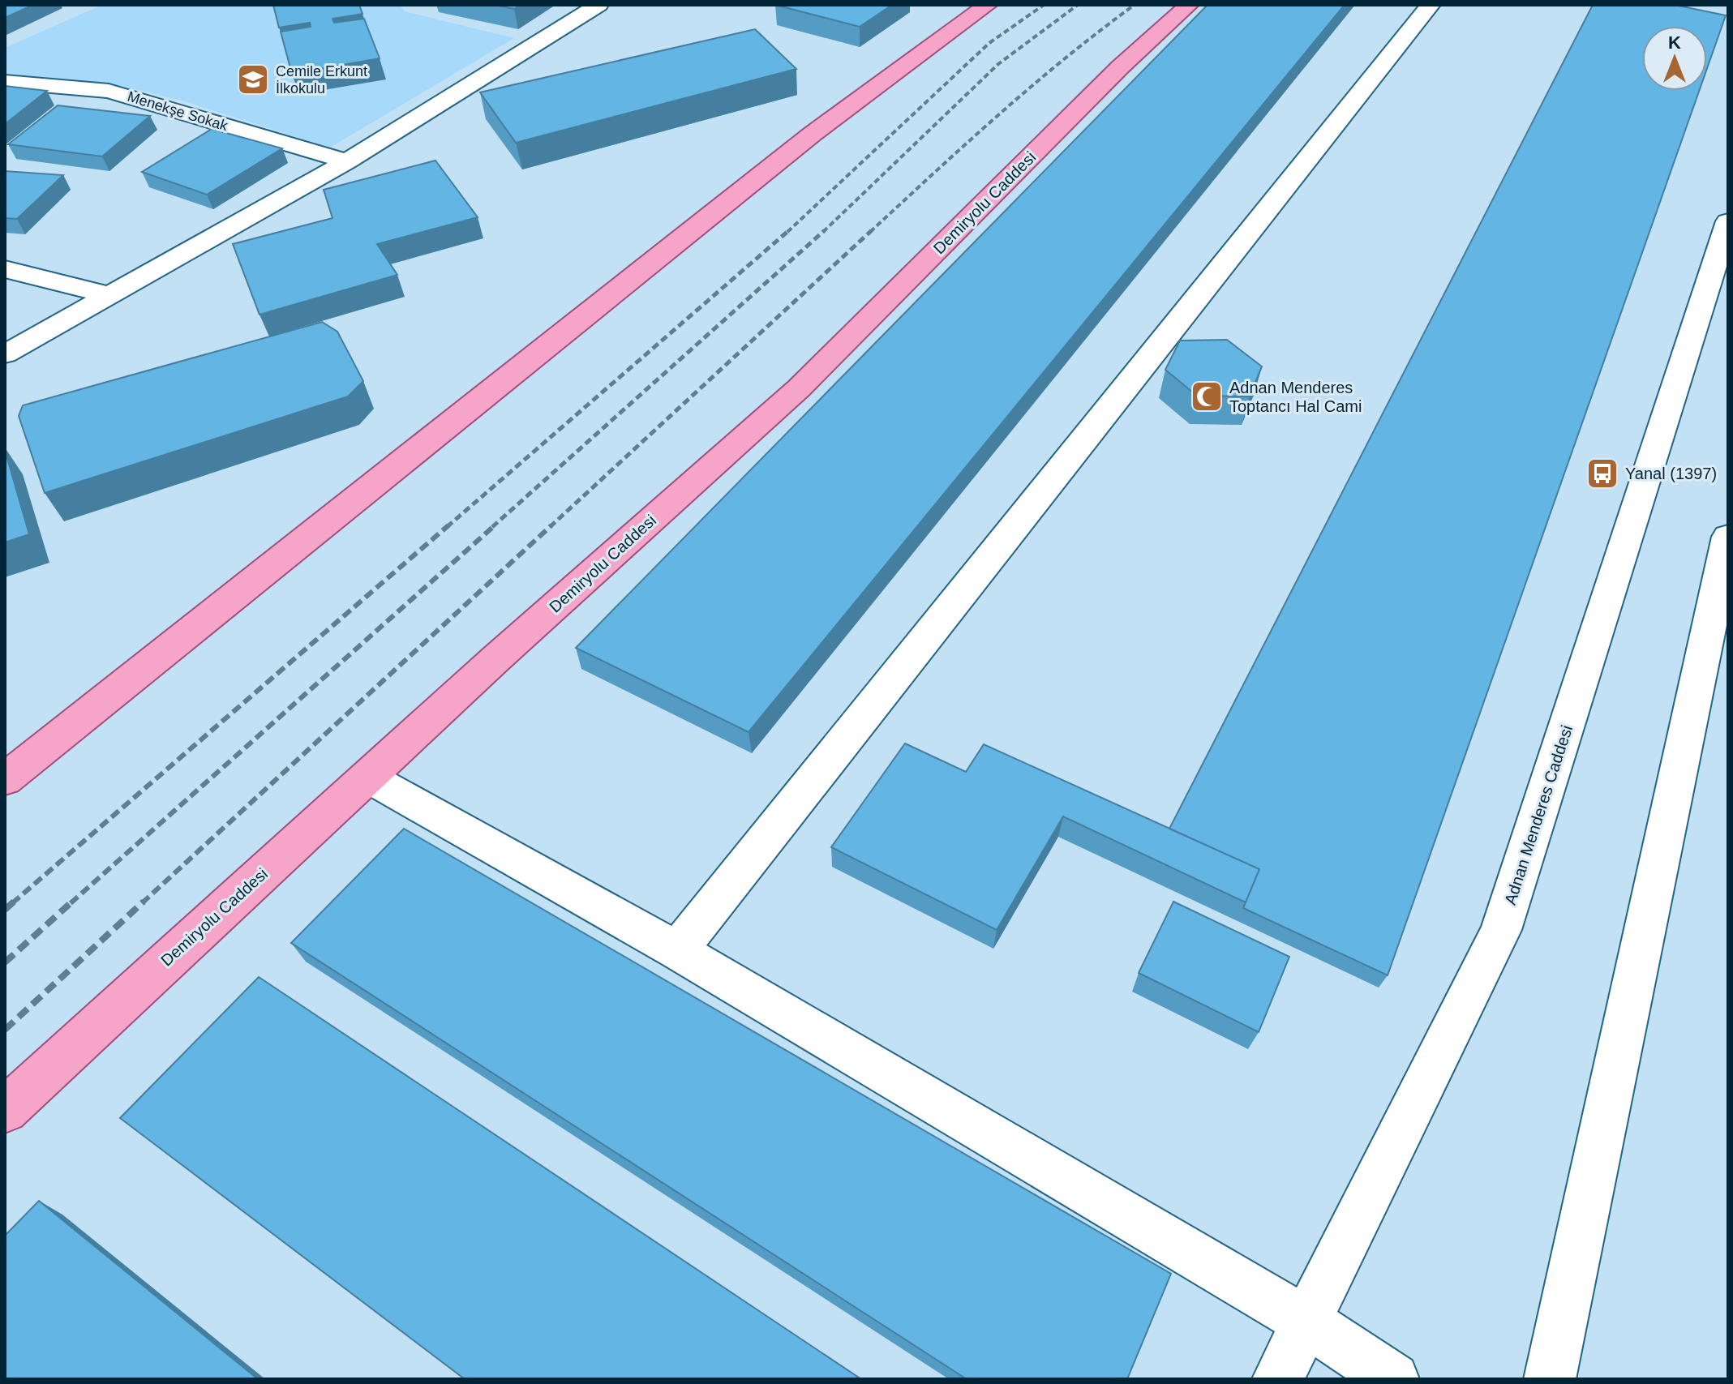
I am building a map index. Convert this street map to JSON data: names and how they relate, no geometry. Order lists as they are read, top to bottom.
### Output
{
  "streets": {
    "main road": ["Demiryolu Caddesi"],
    "street": ["Menekşe Sokak", "Adnan Menderes Caddesi"]
  },
  "places": {
    "school or university": ["Cemile Erkunt İlkokulu"],
    "mosque": ["Adnan Menderes Toptancı Hal Cami"],
    "bus stop": ["Yanal (1397)"]
  },
  "north": "top"
}
